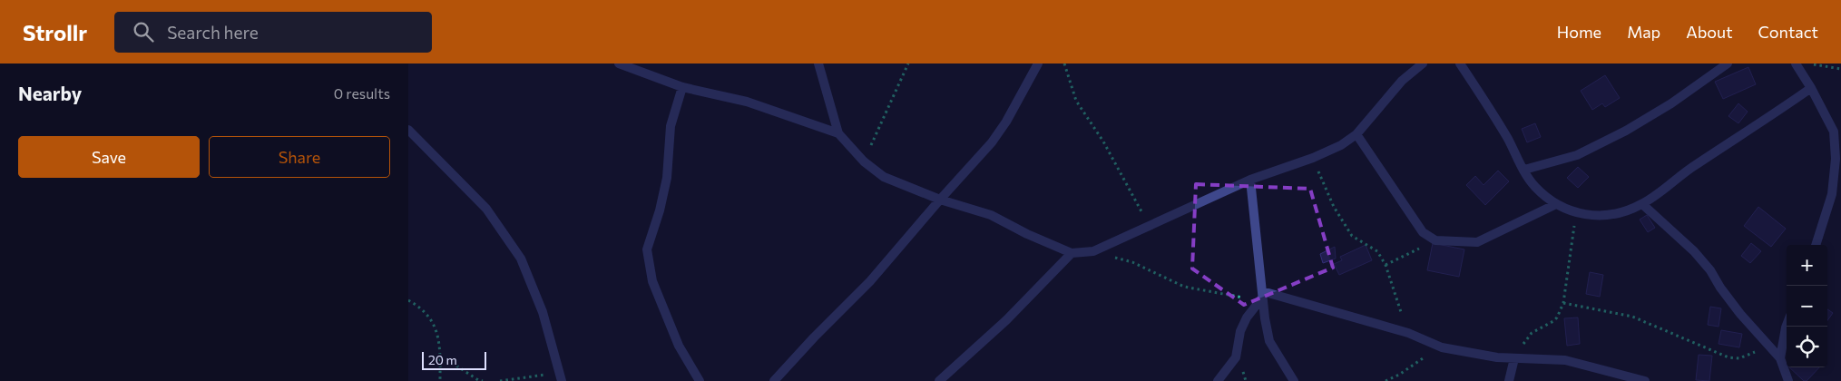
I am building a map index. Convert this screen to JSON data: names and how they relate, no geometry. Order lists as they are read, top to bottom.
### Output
{
  "scale_bar": "20 m",
  "page": {
    "header": "Strollr",
    "search": "Search here",
    "nav": [
      "Home",
      "Map",
      "About",
      "Contact"
    ],
    "heading": ["Nearby", "0 results"],
    "buttons": ["Save", "Share"],
    "map_buttons": ["+", "−"],
    "scale": "20 m"
  }
}
